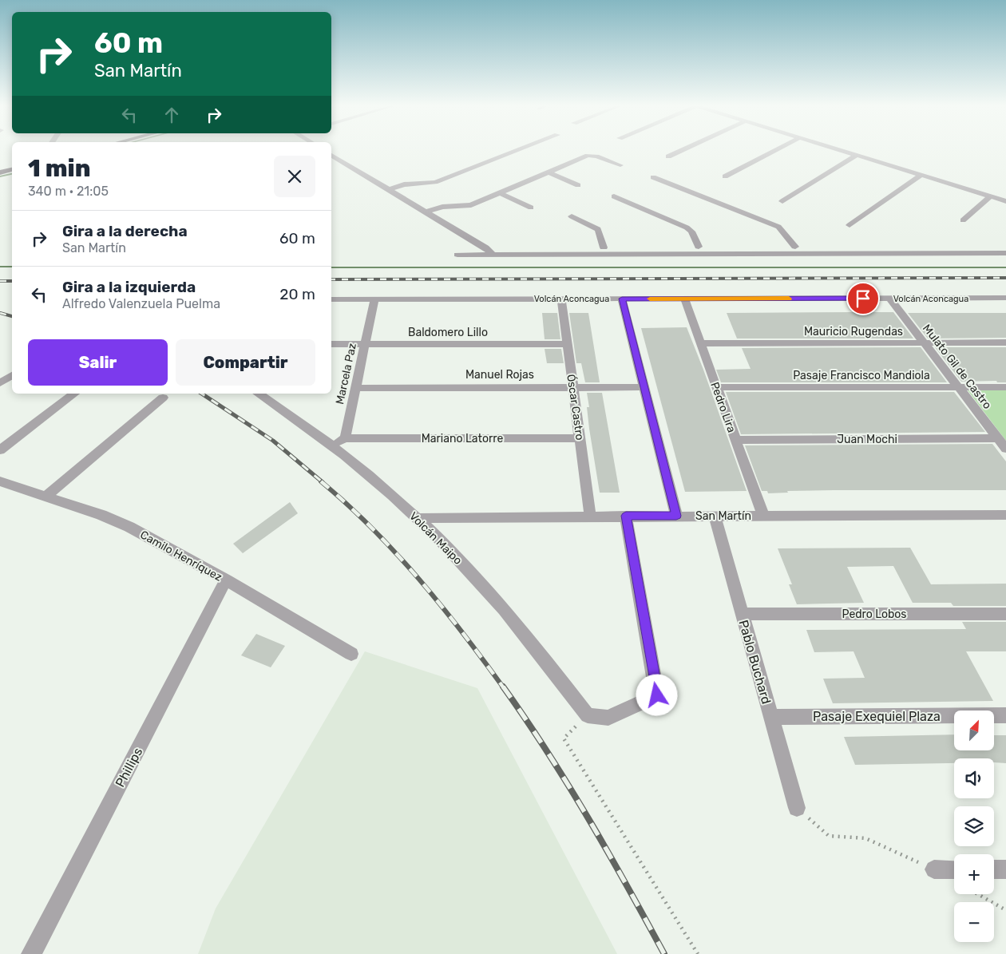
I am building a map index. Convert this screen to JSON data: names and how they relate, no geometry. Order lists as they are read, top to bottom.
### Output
{
  "streets": {
    "street": [
      "Volcán Aconcagua",
      "Mauricio Rugendas",
      "Baldomero Lillo",
      "Mulato Gil de Castro",
      "Marcela Paz",
      "Manuel Rojas",
      "Pasaje Francisco Mandiola",
      "Óscar Castro",
      "Pedro Lira",
      "Mariano Latorre",
      "Juan Mochi",
      "San Martín",
      "Volcán Maipo",
      "Camilo Henríquez",
      "Pedro Lobos",
      "Pablo Buchard",
      "Pasaje Exequiel Plaza",
      "Phillips"
    ]
  },
  "crossings": [
    ["Volcán Aconcagua", "Mulato Gil de Castro"],
    ["Volcán Aconcagua", "Marcela Paz"],
    ["Volcán Aconcagua", "Óscar Castro"],
    ["Volcán Aconcagua", "Pedro Lira"],
    ["Mauricio Rugendas", "Mulato Gil de Castro"],
    ["Mauricio Rugendas", "Pedro Lira"],
    ["Baldomero Lillo", "Marcela Paz"],
    ["Baldomero Lillo", "Óscar Castro"],
    ["Mulato Gil de Castro", "Pasaje Francisco Mandiola"],
    ["Mulato Gil de Castro", "Juan Mochi"],
    ["Marcela Paz", "Manuel Rojas"],
    ["Marcela Paz", "Mariano Latorre"],
    ["Manuel Rojas", "Óscar Castro"],
    ["Pasaje Francisco Mandiola", "Pedro Lira"],
    ["Óscar Castro", "Mariano Latorre"],
    ["Óscar Castro", "San Martín"],
    ["Pedro Lira", "Juan Mochi"],
    ["Pedro Lira", "San Martín"],
    ["San Martín", "Volcán Maipo"],
    ["San Martín", "Pablo Buchard"],
    ["Camilo Henríquez", "Phillips"],
    ["Pedro Lobos", "Pablo Buchard"],
    ["Pablo Buchard", "Pasaje Exequiel Plaza"]
  ],
  "north": "top right",
  "page": {
    "turn": ["60 m", "San Martín"],
    "heading": ["1 min", "340 m · 21:05"],
    "list": [
      {
        "name": "Gira a la derecha",
        "note": "San Martín",
        "value": "60 m"
      },
      {
        "name": "Gira a la izquierda",
        "note": "Alfredo Valenzuela Puelma",
        "value": "20 m"
      }
    ],
    "buttons": ["Salir", "Compartir"],
    "map_buttons": ["+", "−"]
  }
}
